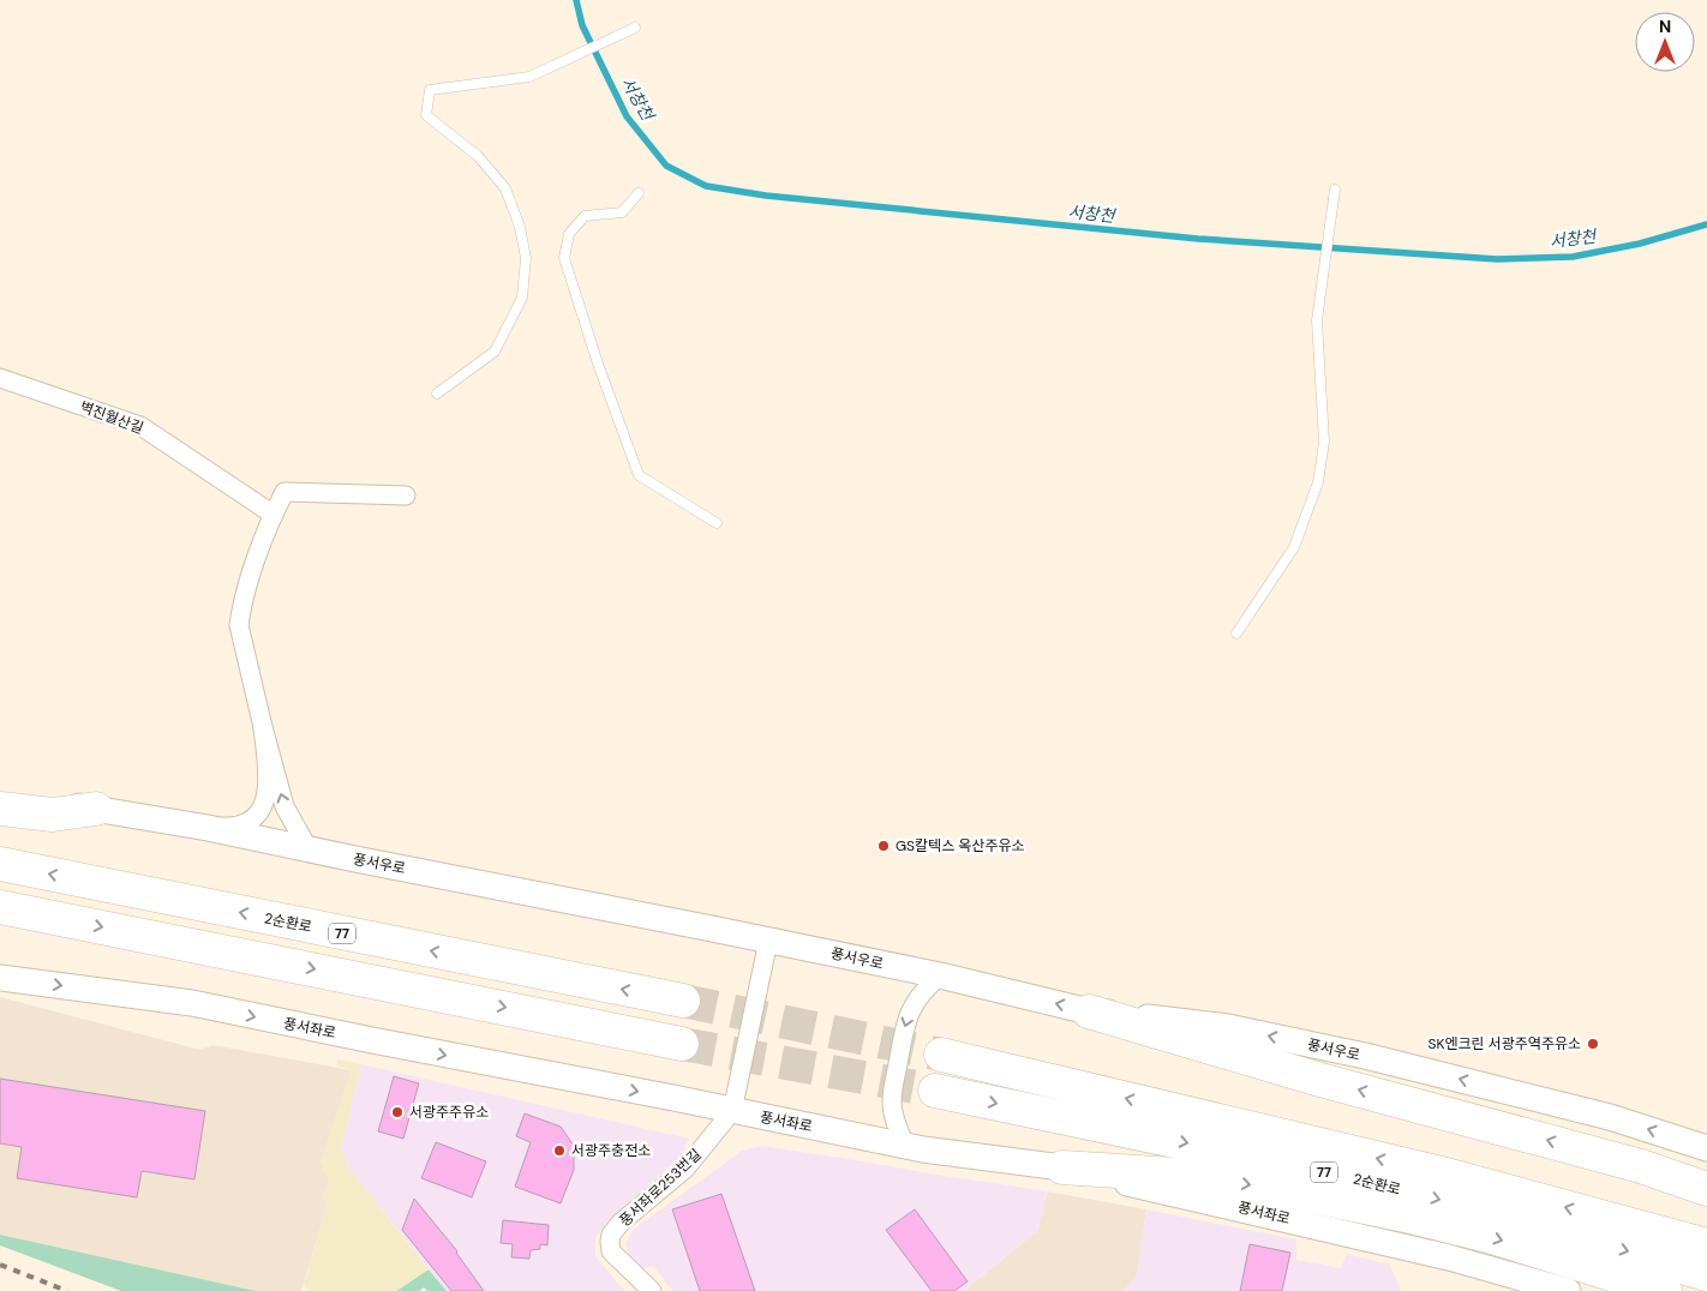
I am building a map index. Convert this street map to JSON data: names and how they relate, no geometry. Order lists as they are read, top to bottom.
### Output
{
  "streets": {
    "highway": ["2순환로", "77"],
    "street": [
      "벽진월산길",
      "풍서우로",
      "풍서좌로",
      "풍서좌로253번길"
    ]
  },
  "crossings": [
    ["풍서좌로", "풍서좌로253번길"]
  ],
  "one_way": ["풍서우로", "풍서좌로"],
  "water": ["서창천"],
  "places": [
    "GS칼텍스 옥산주유소",
    "SK엔크린 서광주역주유소",
    "서광주주유소",
    "서광주충전소"
  ],
  "north": "top"
}
